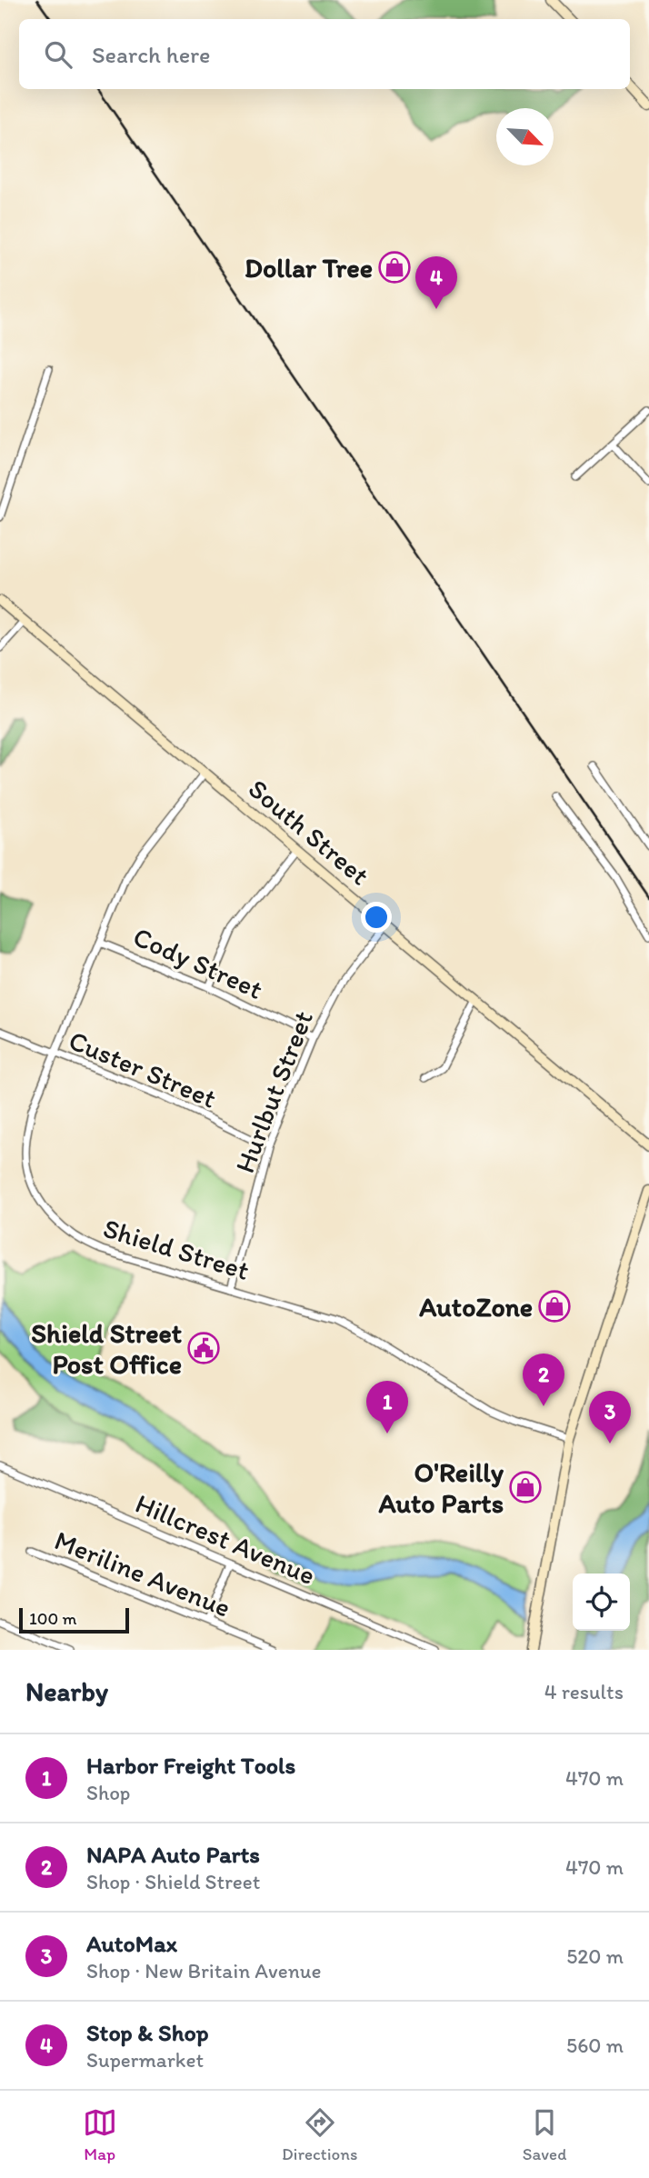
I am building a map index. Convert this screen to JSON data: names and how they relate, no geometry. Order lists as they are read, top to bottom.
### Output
{
  "streets": {
    "street": [
      "South Street",
      "Cody Street",
      "Custer Street",
      "Hurlbut Street",
      "Shield Street",
      "Hillcrest Avenue",
      "Meriline Avenue"
    ]
  },
  "crossings": [
    ["South Street", "Hurlbut Street"],
    ["South Street", "Shield Street"],
    ["Cody Street", "Hurlbut Street"],
    ["Cody Street", "Shield Street"],
    ["Custer Street", "Hurlbut Street"],
    ["Custer Street", "Shield Street"],
    ["Hurlbut Street", "Shield Street"]
  ],
  "places": {
    "shop": ["Dollar Tree", "AutoZone", "O'Reilly Auto Parts"],
    "public building": ["Shield Street Post Office"]
  },
  "scale_bar": "100 m",
  "north": "bottom right",
  "page": {
    "search": "Search here",
    "pins": [
      "4",
      "2",
      "1",
      "3"
    ],
    "scale": "100 m",
    "heading": ["Nearby", "4 results"],
    "list": [
      {
        "mark": "1",
        "name": "Harbor Freight Tools",
        "note": "Shop",
        "value": "470 m"
      },
      {
        "mark": "2",
        "name": "NAPA Auto Parts",
        "note": "Shop · Shield Street",
        "value": "470 m"
      },
      {
        "mark": "3",
        "name": "AutoMax",
        "note": "Shop · New Britain Avenue",
        "value": "520 m"
      },
      {
        "mark": "4",
        "name": "Stop & Shop",
        "note": "Supermarket",
        "value": "560 m"
      }
    ],
    "nav": ["Map", "Directions", "Saved"]
  }
}
